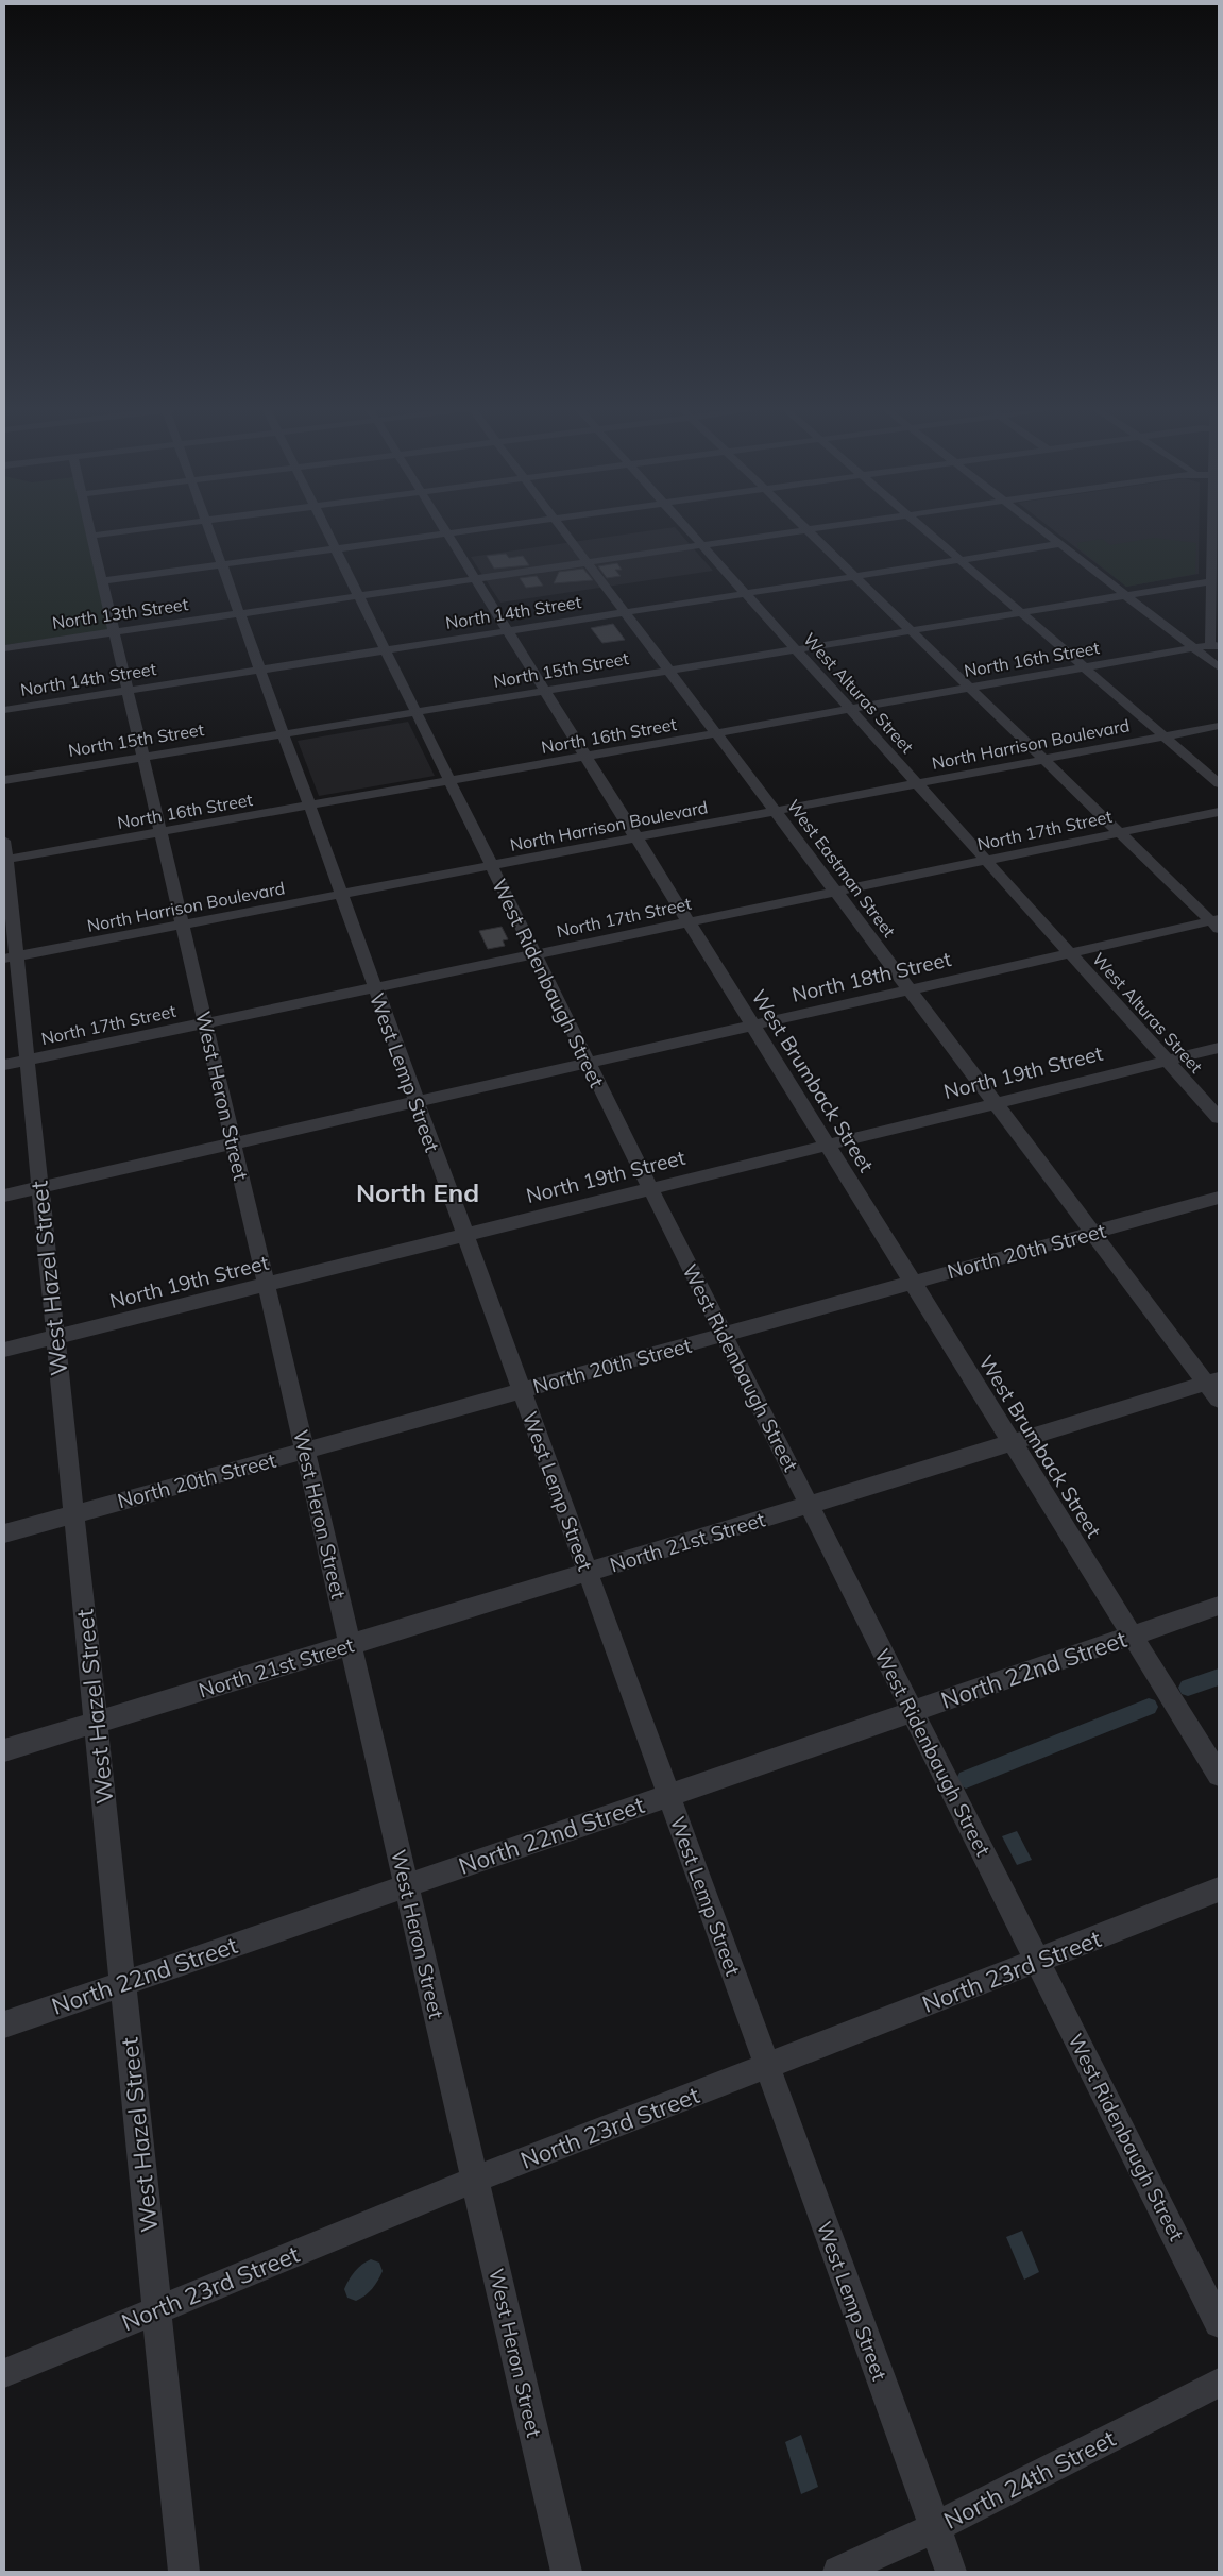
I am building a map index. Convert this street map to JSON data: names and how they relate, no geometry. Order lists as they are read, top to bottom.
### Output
{
  "streets": {
    "street": [
      "North 14th Street",
      "North 13th Street",
      "North 16th Street",
      "North 15th Street",
      "West Alturas Street",
      "North Harrison Boulevard",
      "North 17th Street",
      "West Eastman Street",
      "North 18th Street",
      "West Ridenbaugh Street",
      "West Lemp Street",
      "North 19th Street",
      "West Brumback Street",
      "West Heron Street",
      "North 20th Street",
      "West Hazel Street",
      "North 21st Street",
      "North 22nd Street",
      "North 23rd Street",
      "North 24th Street"
    ]
  },
  "crossings": [
    ["North 14th Street", "West Alturas Street"],
    ["North 14th Street", "West Eastman Street"],
    ["North 14th Street", "West Ridenbaugh Street"],
    ["North 14th Street", "West Lemp Street"],
    ["North 14th Street", "West Brumback Street"],
    ["North 14th Street", "West Heron Street"],
    ["North 13th Street", "West Alturas Street"],
    ["North 13th Street", "West Eastman Street"],
    ["North 13th Street", "West Ridenbaugh Street"],
    ["North 13th Street", "West Lemp Street"],
    ["North 13th Street", "West Brumback Street"],
    ["North 13th Street", "West Heron Street"],
    ["North 16th Street", "West Alturas Street"],
    ["North 16th Street", "West Eastman Street"],
    ["North 16th Street", "West Ridenbaugh Street"],
    ["North 16th Street", "West Lemp Street"],
    ["North 16th Street", "West Brumback Street"],
    ["North 16th Street", "West Heron Street"],
    ["North 16th Street", "West Hazel Street"],
    ["North 15th Street", "West Alturas Street"],
    ["North 15th Street", "West Eastman Street"],
    ["North 15th Street", "West Ridenbaugh Street"],
    ["North 15th Street", "West Lemp Street"],
    ["North 15th Street", "West Brumback Street"],
    ["North 15th Street", "West Heron Street"],
    ["West Alturas Street", "North Harrison Boulevard"],
    ["West Alturas Street", "North 17th Street"],
    ["West Alturas Street", "North 18th Street"],
    ["West Alturas Street", "North 19th Street"],
    ["North Harrison Boulevard", "West Eastman Street"],
    ["North Harrison Boulevard", "West Ridenbaugh Street"],
    ["North Harrison Boulevard", "West Lemp Street"],
    ["North Harrison Boulevard", "West Brumback Street"],
    ["North Harrison Boulevard", "West Heron Street"],
    ["North Harrison Boulevard", "West Hazel Street"],
    ["North 17th Street", "West Eastman Street"],
    ["North 17th Street", "West Ridenbaugh Street"],
    ["North 17th Street", "West Lemp Street"],
    ["North 17th Street", "West Brumback Street"],
    ["North 17th Street", "West Heron Street"],
    ["North 17th Street", "West Hazel Street"],
    ["West Eastman Street", "North 18th Street"],
    ["West Eastman Street", "North 19th Street"],
    ["West Eastman Street", "North 20th Street"],
    ["West Eastman Street", "North 21st Street"],
    ["North 18th Street", "West Ridenbaugh Street"],
    ["North 18th Street", "West Lemp Street"],
    ["North 18th Street", "West Brumback Street"],
    ["North 18th Street", "West Heron Street"],
    ["North 18th Street", "West Hazel Street"],
    ["West Ridenbaugh Street", "North 19th Street"],
    ["West Ridenbaugh Street", "North 20th Street"],
    ["West Ridenbaugh Street", "North 21st Street"],
    ["West Ridenbaugh Street", "North 22nd Street"],
    ["West Ridenbaugh Street", "North 23rd Street"],
    ["West Lemp Street", "North 19th Street"],
    ["West Lemp Street", "North 20th Street"],
    ["West Lemp Street", "North 21st Street"],
    ["West Lemp Street", "North 22nd Street"],
    ["West Lemp Street", "North 23rd Street"],
    ["West Lemp Street", "North 24th Street"],
    ["North 19th Street", "West Brumback Street"],
    ["North 19th Street", "West Heron Street"],
    ["North 19th Street", "West Hazel Street"],
    ["West Brumback Street", "North 20th Street"],
    ["West Brumback Street", "North 21st Street"],
    ["West Brumback Street", "North 22nd Street"],
    ["West Heron Street", "North 20th Street"],
    ["West Heron Street", "North 21st Street"],
    ["West Heron Street", "North 22nd Street"],
    ["West Heron Street", "North 23rd Street"],
    ["North 20th Street", "West Hazel Street"],
    ["West Hazel Street", "North 21st Street"],
    ["West Hazel Street", "North 22nd Street"],
    ["West Hazel Street", "North 23rd Street"]
  ],
  "districts": ["North End"]
}
